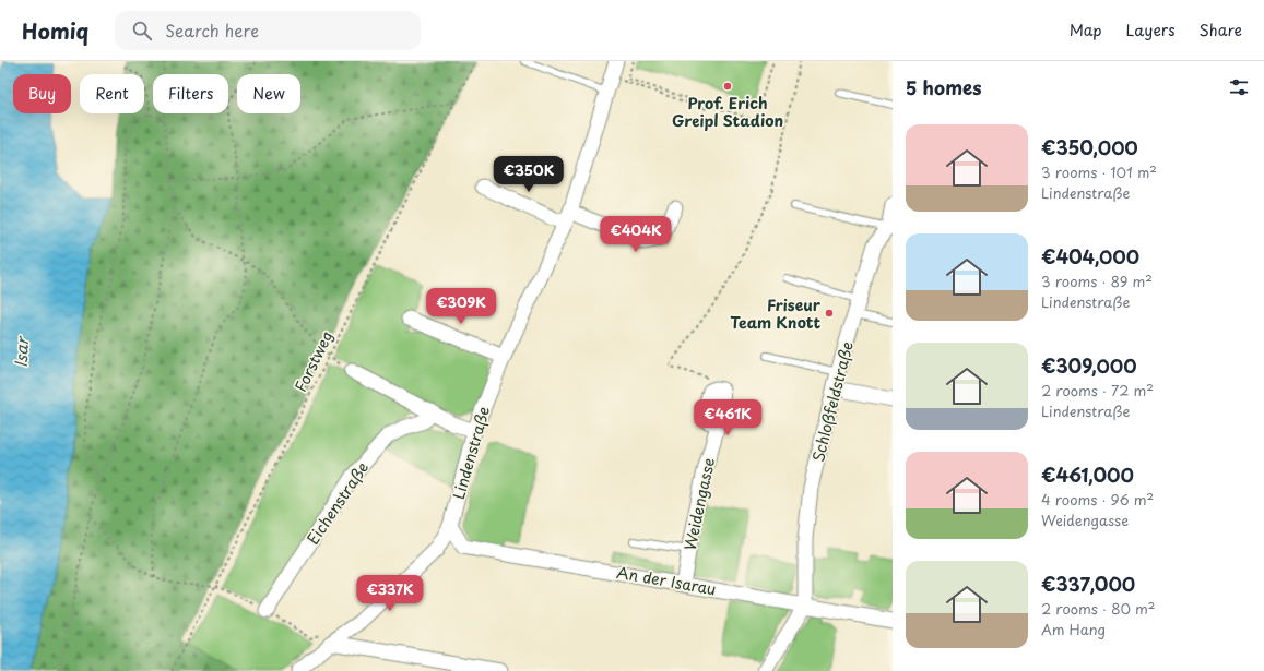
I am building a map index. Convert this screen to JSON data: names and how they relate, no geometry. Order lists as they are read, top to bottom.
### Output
{
  "streets": {
    "street": [
      "Schloßfeldstraße",
      "Lindenstraße",
      "Eichenstraße",
      "Weidengasse",
      "An der Isarau"
    ],
    "path": ["Forstweg"]
  },
  "crossings": [
    ["Schloßfeldstraße", "An der Isarau"],
    ["Lindenstraße", "An der Isarau"],
    ["Weidengasse", "An der Isarau"]
  ],
  "water": ["Isar"],
  "places": ["Prof. Erich Greipl Stadion", "Friseur Team Knott"],
  "page": {
    "header": "Homiq",
    "search": "Search here",
    "nav": ["Map", "Layers", "Share"],
    "heading": "5 homes",
    "chip": [
      "Buy",
      "Rent",
      "Filters",
      "New"
    ],
    "list": [
      {
        "name": "€350,000",
        "note": "3 rooms · 101 m² · Lindenstraße"
      },
      {
        "name": "€404,000",
        "note": "3 rooms · 89 m² · Lindenstraße"
      },
      {
        "name": "€309,000",
        "note": "2 rooms · 72 m² · Lindenstraße"
      },
      {
        "name": "€461,000",
        "note": "4 rooms · 96 m² · Weidengasse"
      },
      {
        "name": "€337,000",
        "note": "2 rooms · 80 m² · Am Hang"
      }
    ],
    "price": [
      "€350K",
      "€404K",
      "€309K",
      "€461K",
      "€337K"
    ]
  }
}
